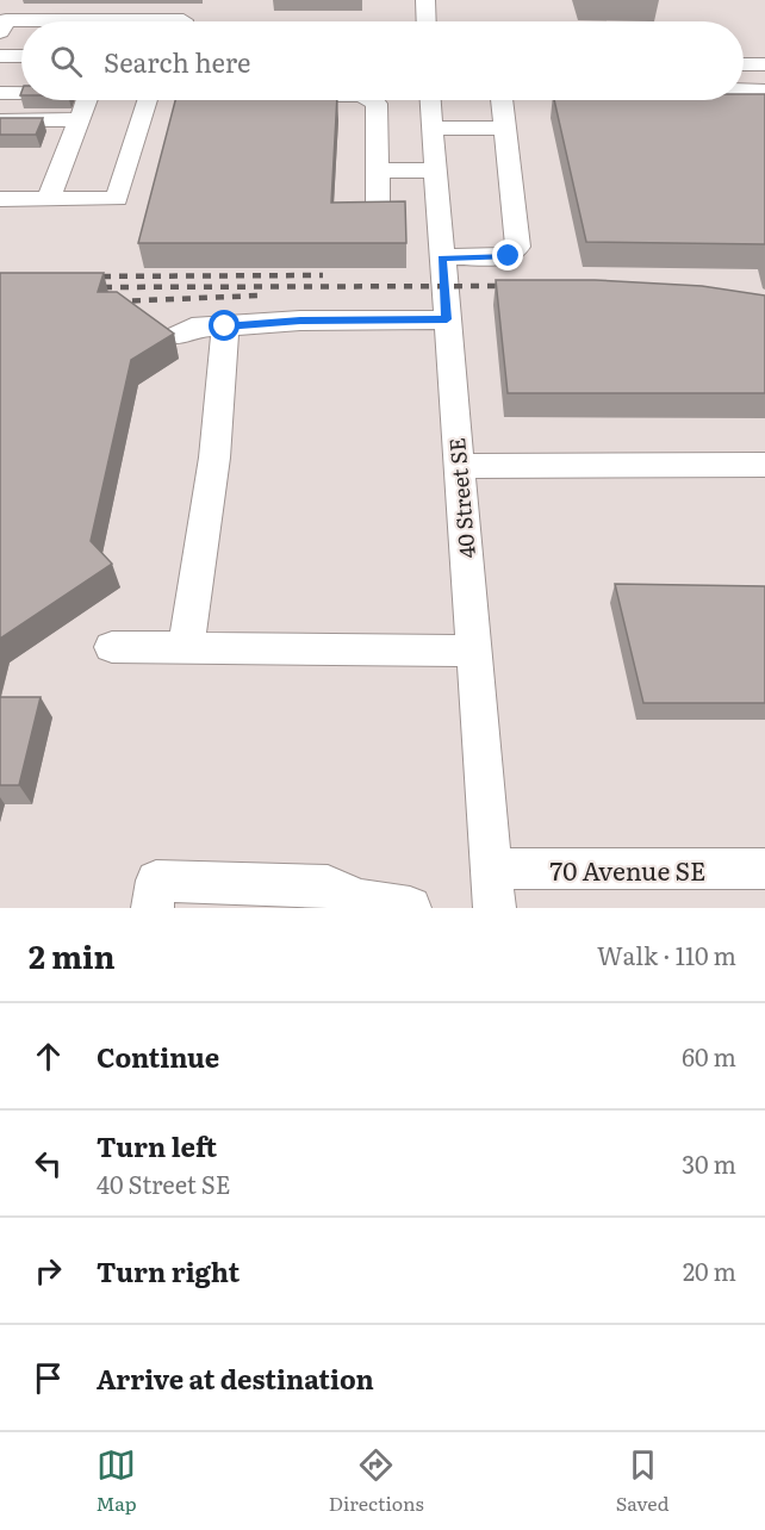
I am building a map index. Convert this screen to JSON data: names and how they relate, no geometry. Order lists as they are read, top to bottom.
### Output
{
  "streets": {
    "street": ["40 Street SE", "70 Avenue SE"]
  },
  "crossings": [
    ["40 Street SE", "70 Avenue SE"]
  ],
  "page": {
    "search": "Search here",
    "heading": ["2 min", "Walk · 110 m"],
    "list": [
      ["Continue", "60 m"],
      ["Turn left", "40 Street SE", "30 m"],
      ["Turn right", "20 m"],
      "Arrive at destination"
    ],
    "nav": ["Map", "Directions", "Saved"]
  }
}
